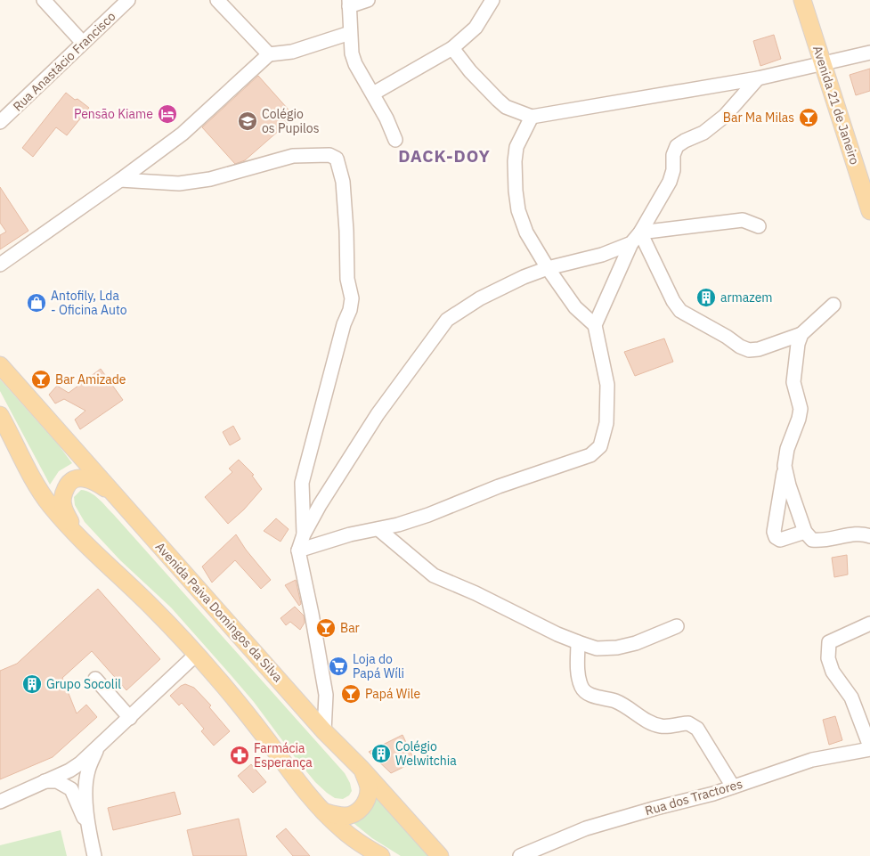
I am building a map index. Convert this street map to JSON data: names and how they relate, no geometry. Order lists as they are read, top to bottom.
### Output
{
  "streets": {
    "main road": ["Avenida 21 de Janeiro", "Avenida Paiva Domingos da Silva"],
    "street": ["Rua Anastácio Francisco", "Rua dos Tractores"]
  },
  "districts": ["DACK-DOY"],
  "places": {
    "hotel": ["Pensão Kiame"],
    "bar": [
      "Bar Ma Milas",
      "Bar Amizade",
      "Bar",
      "Papá Wile"
    ],
    "school or university": ["Colégio os Pupilos"],
    "building": ["armazem", "Grupo Socolil", "Colégio Welwitchia"],
    "shop": ["Antofily, Lda - Oficina Auto"],
    "supermarket": ["Loja do Papá Wíli"],
    "pharmacy": ["Farmácia Esperança"]
  }
}
